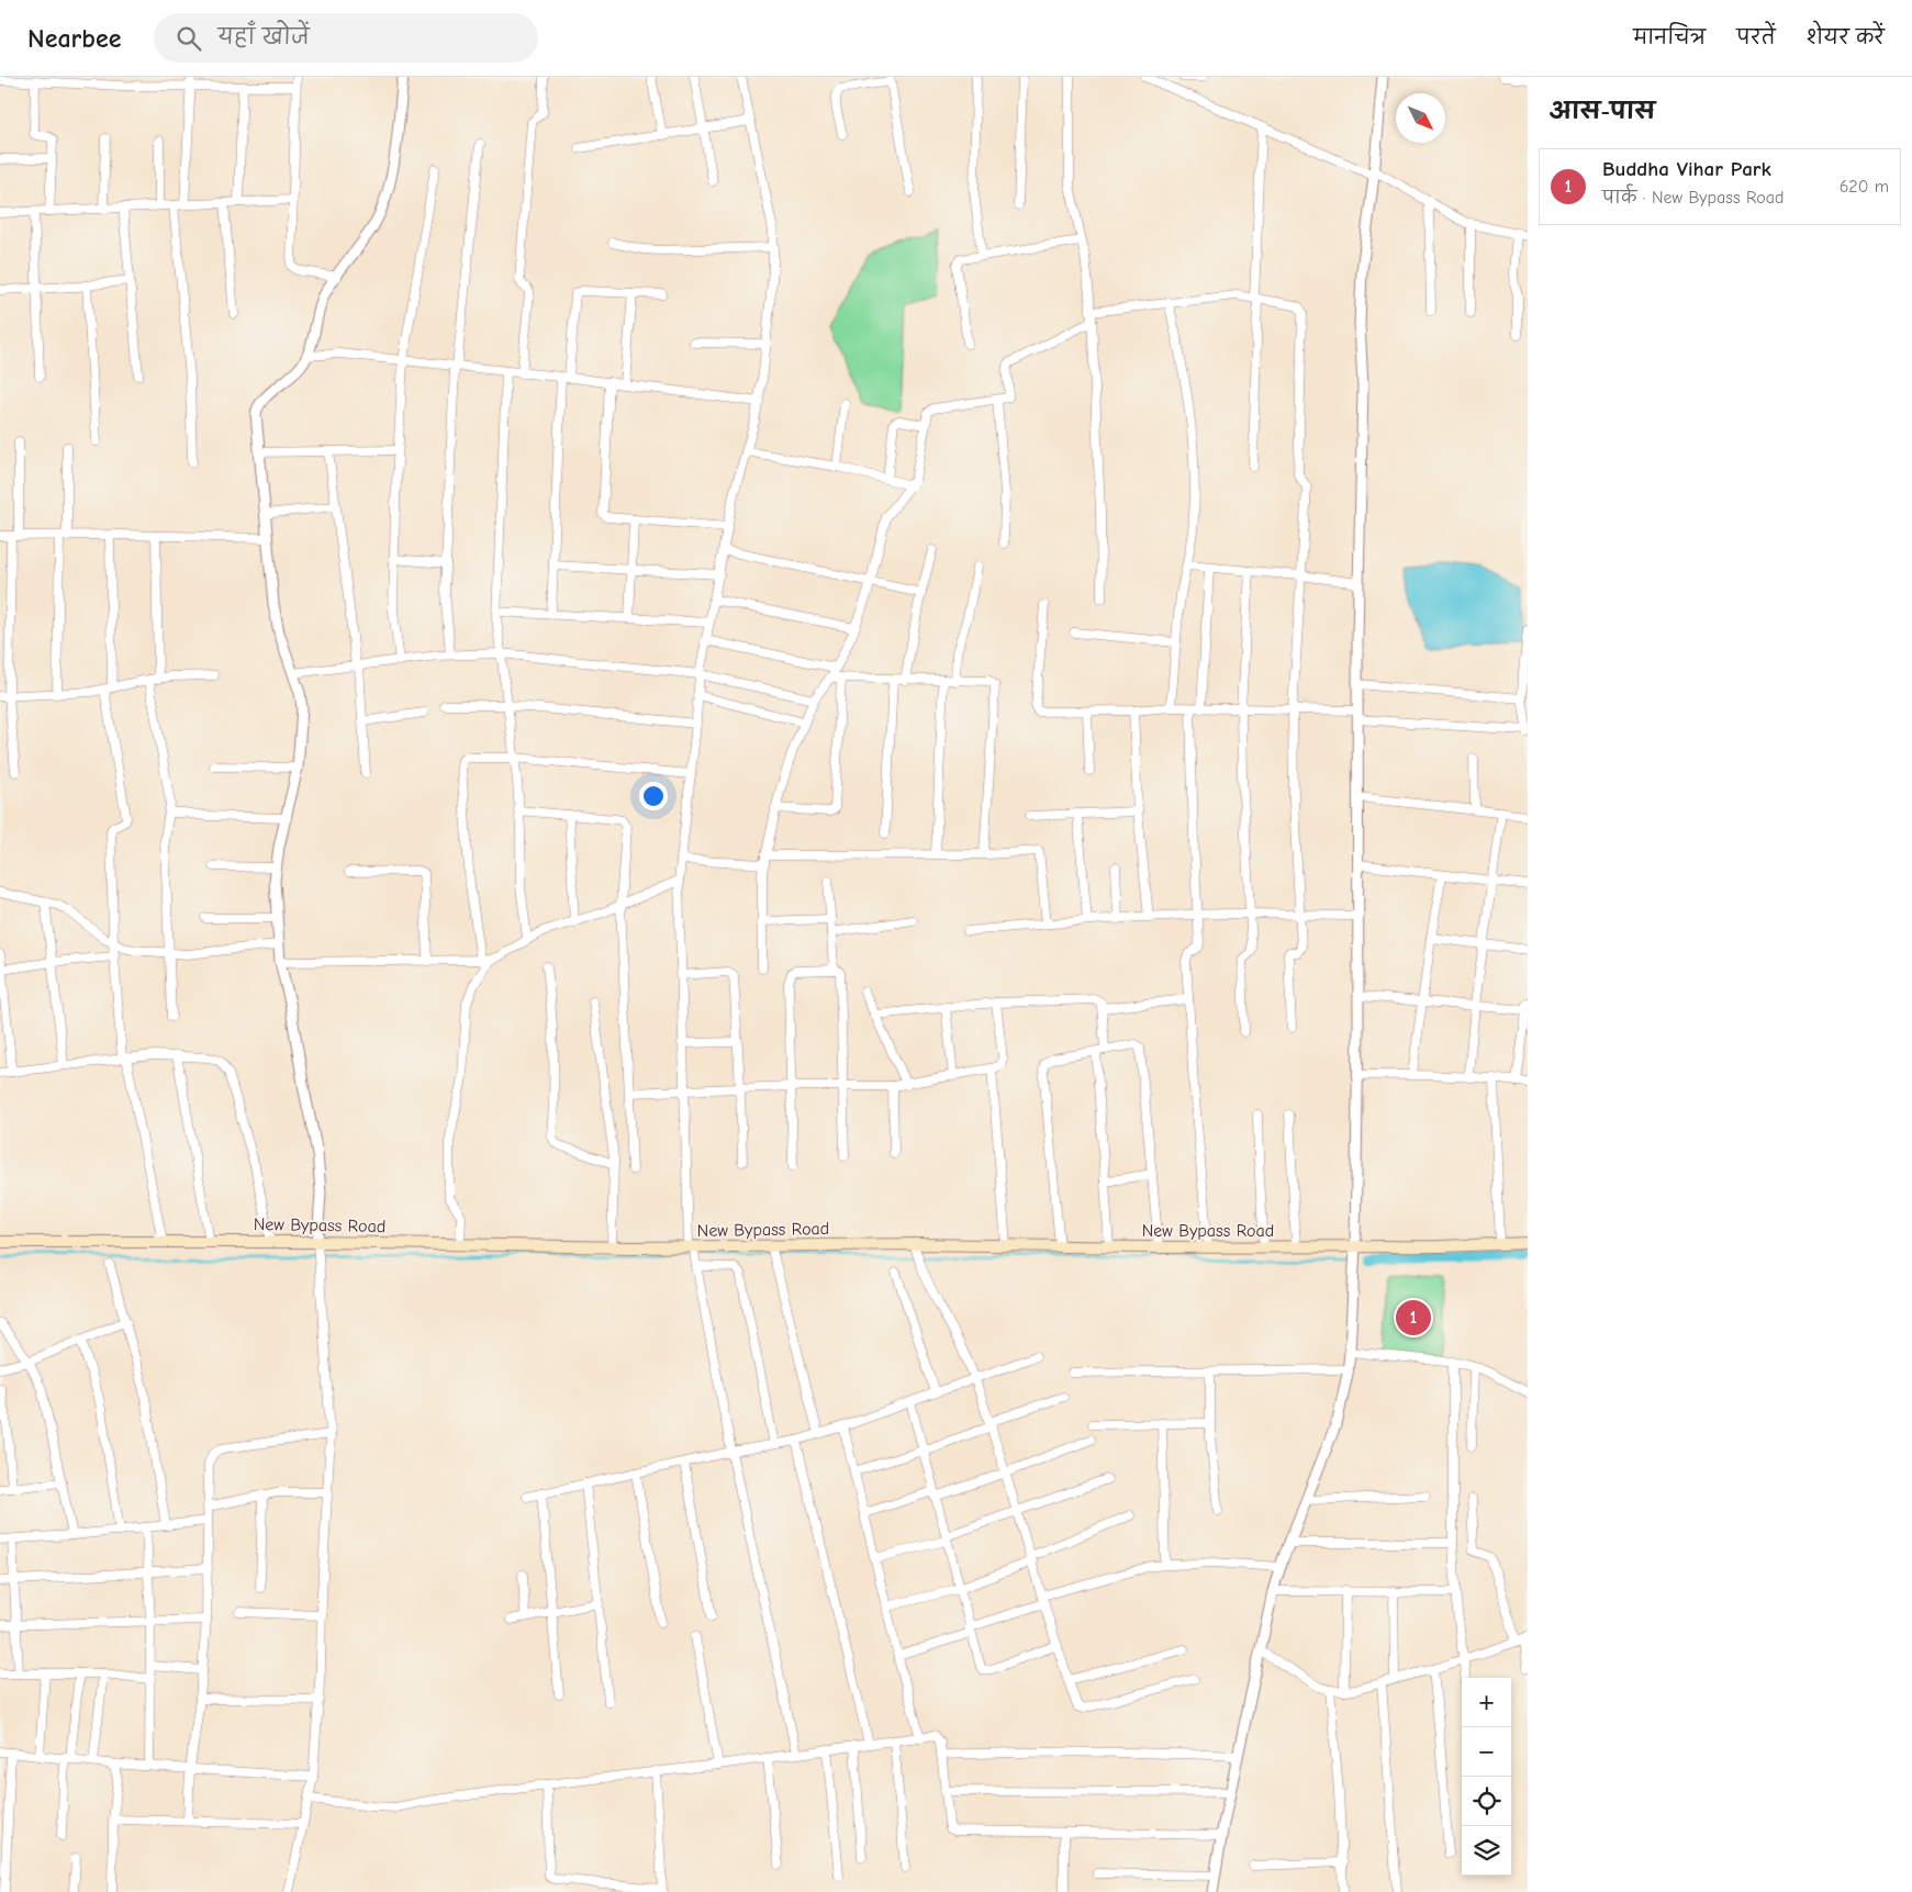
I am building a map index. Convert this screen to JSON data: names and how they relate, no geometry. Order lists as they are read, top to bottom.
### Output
{
  "streets": {
    "main road": ["New Bypass Road"]
  },
  "north": "bottom right",
  "page": {
    "header": "Nearbee",
    "search": "यहाँ खोजें",
    "nav": ["मानचित्र", "परतें", "शेयर करें"],
    "heading": "आस-पास",
    "list": [
      {
        "mark": "1",
        "name": "Buddha Vihar Park",
        "note": "पार्क · New Bypass Road",
        "value": "620 m"
      }
    ],
    "pins": "1",
    "map_buttons": ["+", "−"]
  }
}
